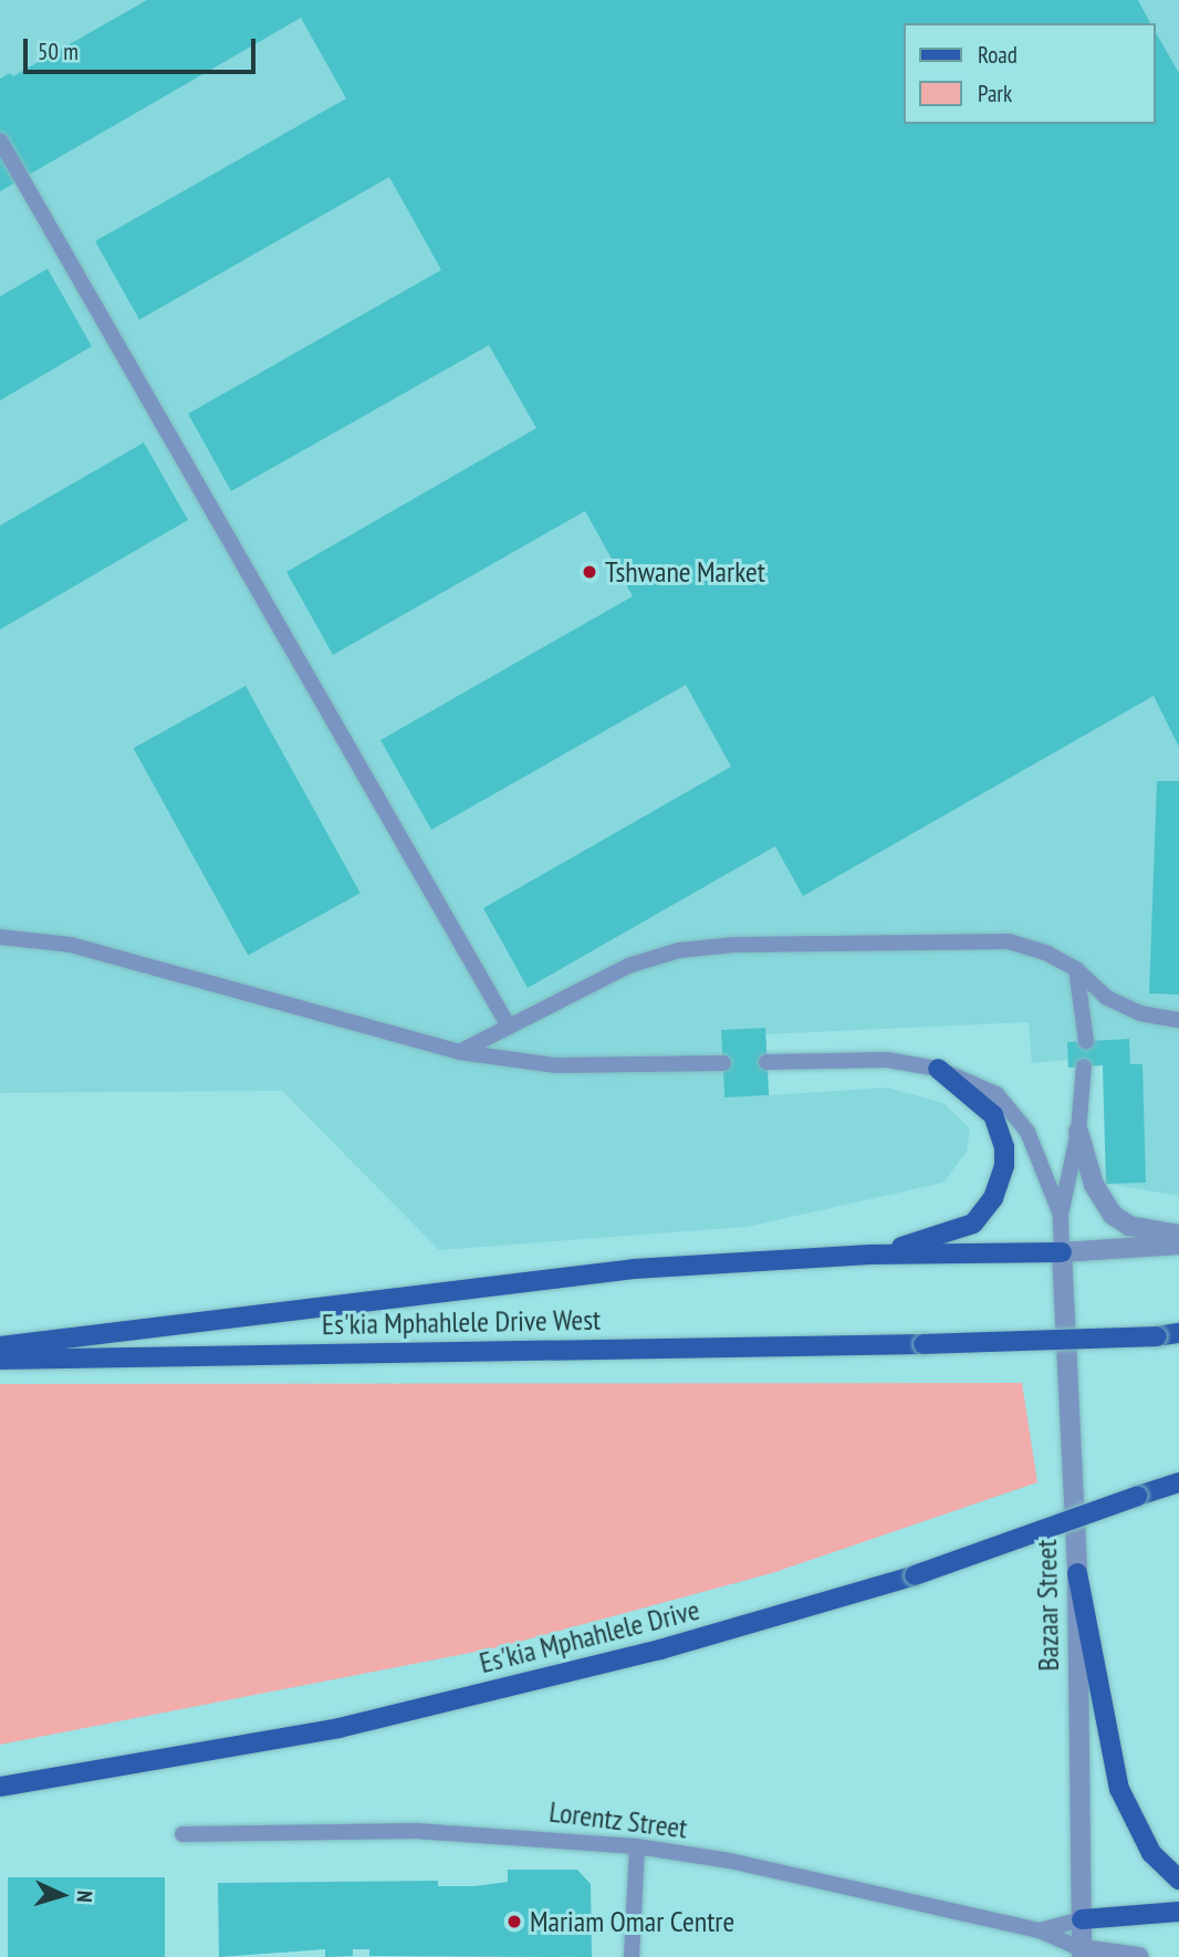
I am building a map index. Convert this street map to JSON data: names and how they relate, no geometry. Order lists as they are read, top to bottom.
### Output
{
  "streets": {
    "main road": ["Es'kia Mphahlele Drive West", "Es'kia Mphahlele Drive"],
    "street": ["Bazaar Street"],
    "lane": ["Lorentz Street"]
  },
  "crossings": [
    ["Bazaar Street", "Lorentz Street"]
  ],
  "places": ["Tshwane Market", "Mariam Omar Centre"],
  "legend": ["Road", "Park"],
  "scale_bar": "50 m",
  "north": "right"
}
